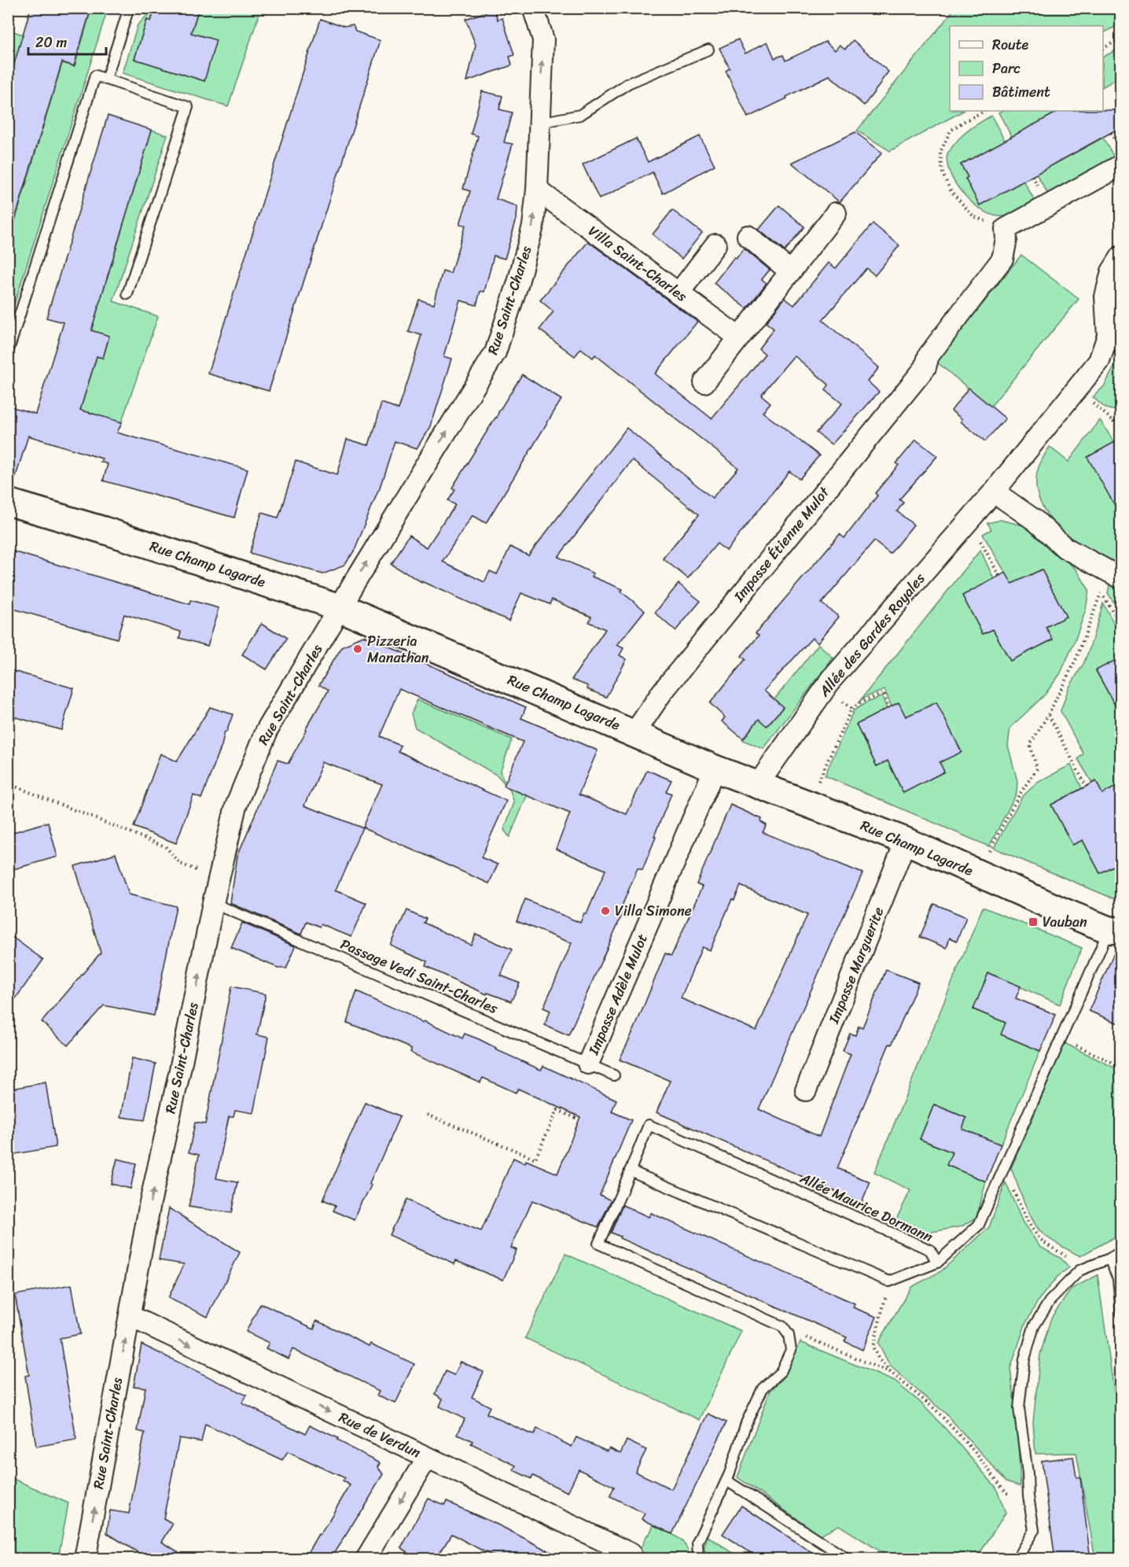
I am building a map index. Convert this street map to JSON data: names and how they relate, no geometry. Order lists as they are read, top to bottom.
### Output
{
  "streets": {
    "main road": ["Rue Champ Lagarde"],
    "street": [
      "Villa Saint-Charles",
      "Rue Saint-Charles",
      "Impasse Étienne Mulot",
      "Allée des Gardes Royales",
      "Impasse Marguerite",
      "Impasse Adèle Mulot",
      "Rue de Verdun"
    ],
    "lane": ["Passage Vedi Saint-Charles", "Allée Maurice Dormann"]
  },
  "crossings": [
    ["Villa Saint-Charles", "Rue Saint-Charles"],
    ["Rue Saint-Charles", "Rue Champ Lagarde"],
    ["Rue Saint-Charles", "Passage Vedi Saint-Charles"],
    ["Rue Saint-Charles", "Rue de Verdun"],
    ["Impasse Étienne Mulot", "Rue Champ Lagarde"],
    ["Rue Champ Lagarde", "Allée des Gardes Royales"],
    ["Rue Champ Lagarde", "Impasse Marguerite"],
    ["Rue Champ Lagarde", "Impasse Adèle Mulot"],
    ["Passage Vedi Saint-Charles", "Impasse Adèle Mulot"]
  ],
  "one_way": ["Rue Saint-Charles", "Rue de Verdun"],
  "places": {
    "other": ["Pizzeria Manathan", "Villa Simone"],
    "transit": ["Vauban"]
  },
  "legend": ["Route", "Parc", "Bâtiment"],
  "scale_bar": "20 m"
}
